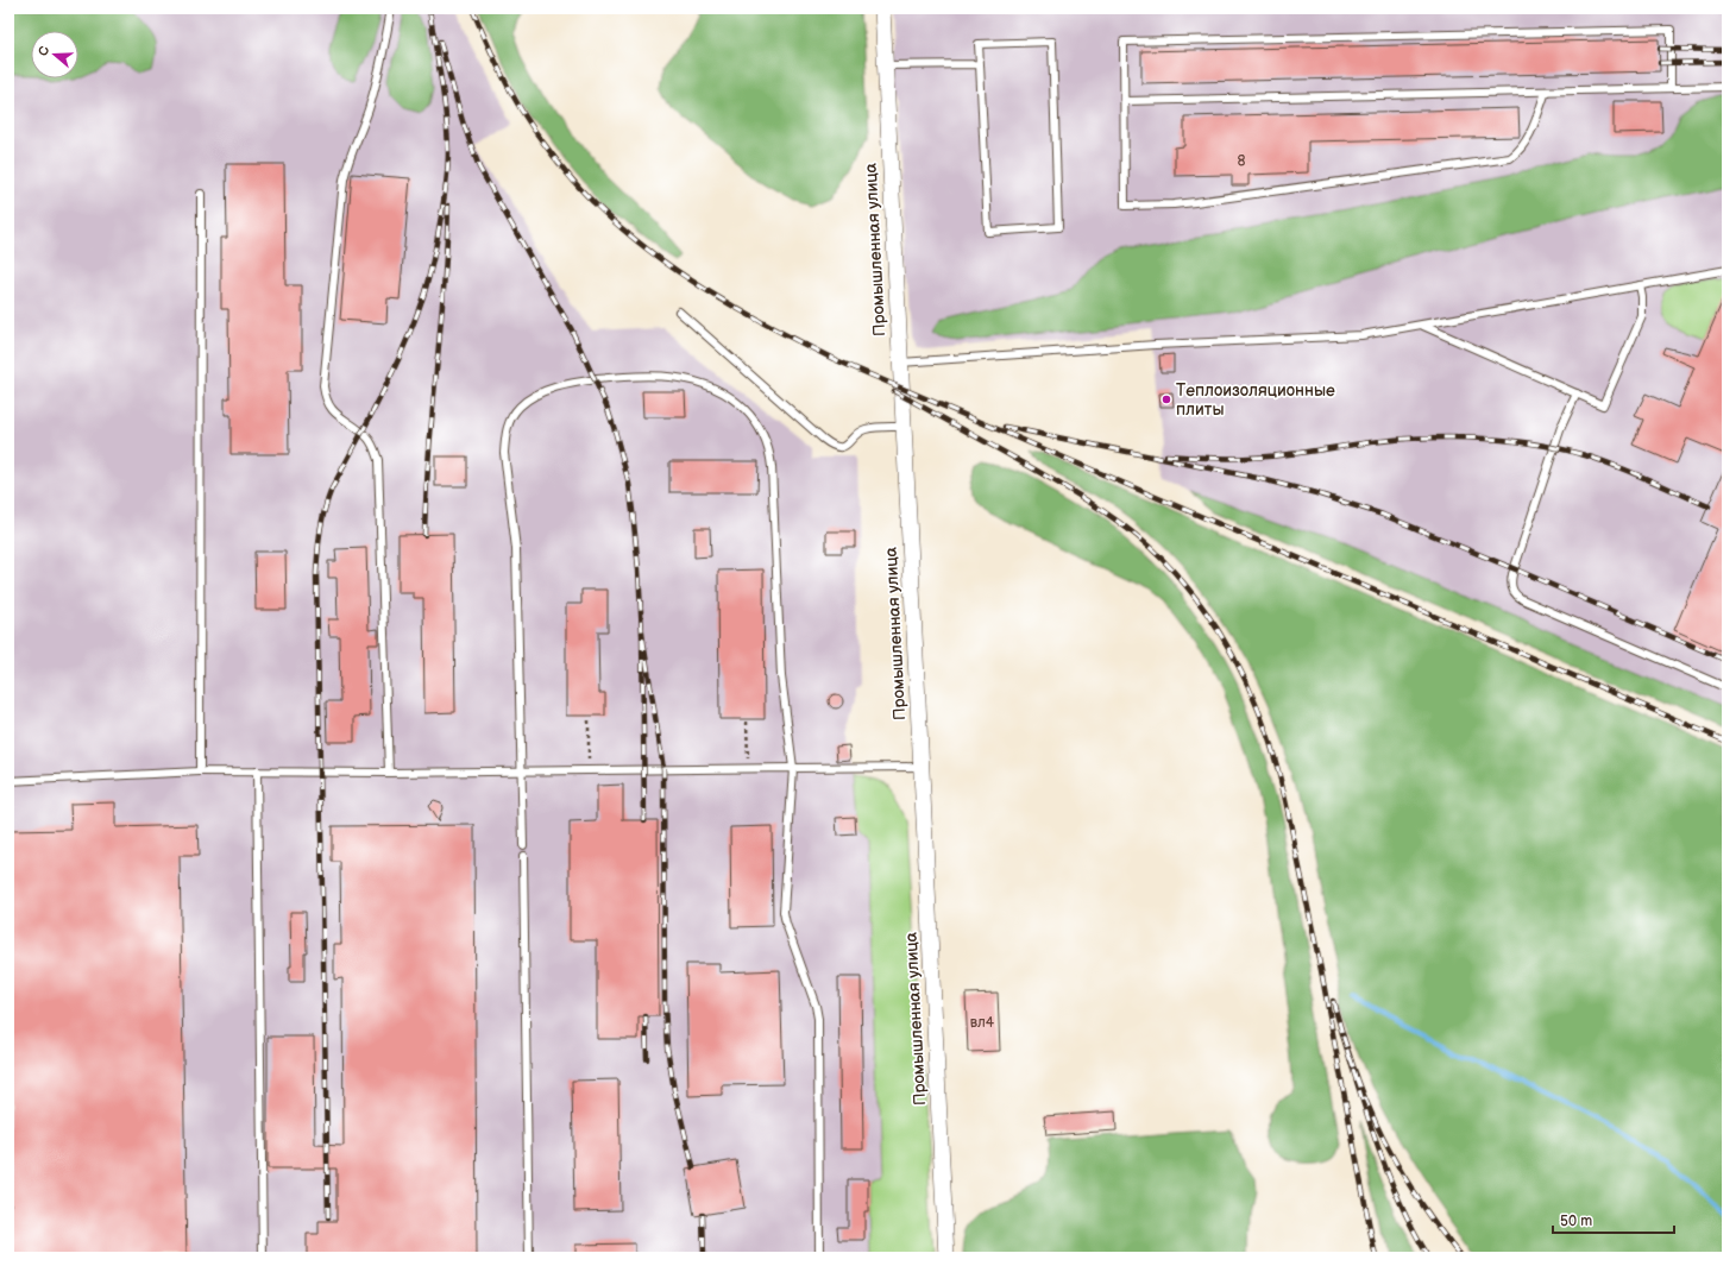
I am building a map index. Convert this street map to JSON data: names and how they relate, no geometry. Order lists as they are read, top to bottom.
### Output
{
  "streets": {
    "street": ["Промышленная улица"]
  },
  "places": ["Теплоизоляционные плиты"],
  "house_numbers": ["8", "вл4"],
  "scale_bar": "50 m",
  "north": "left"
}
